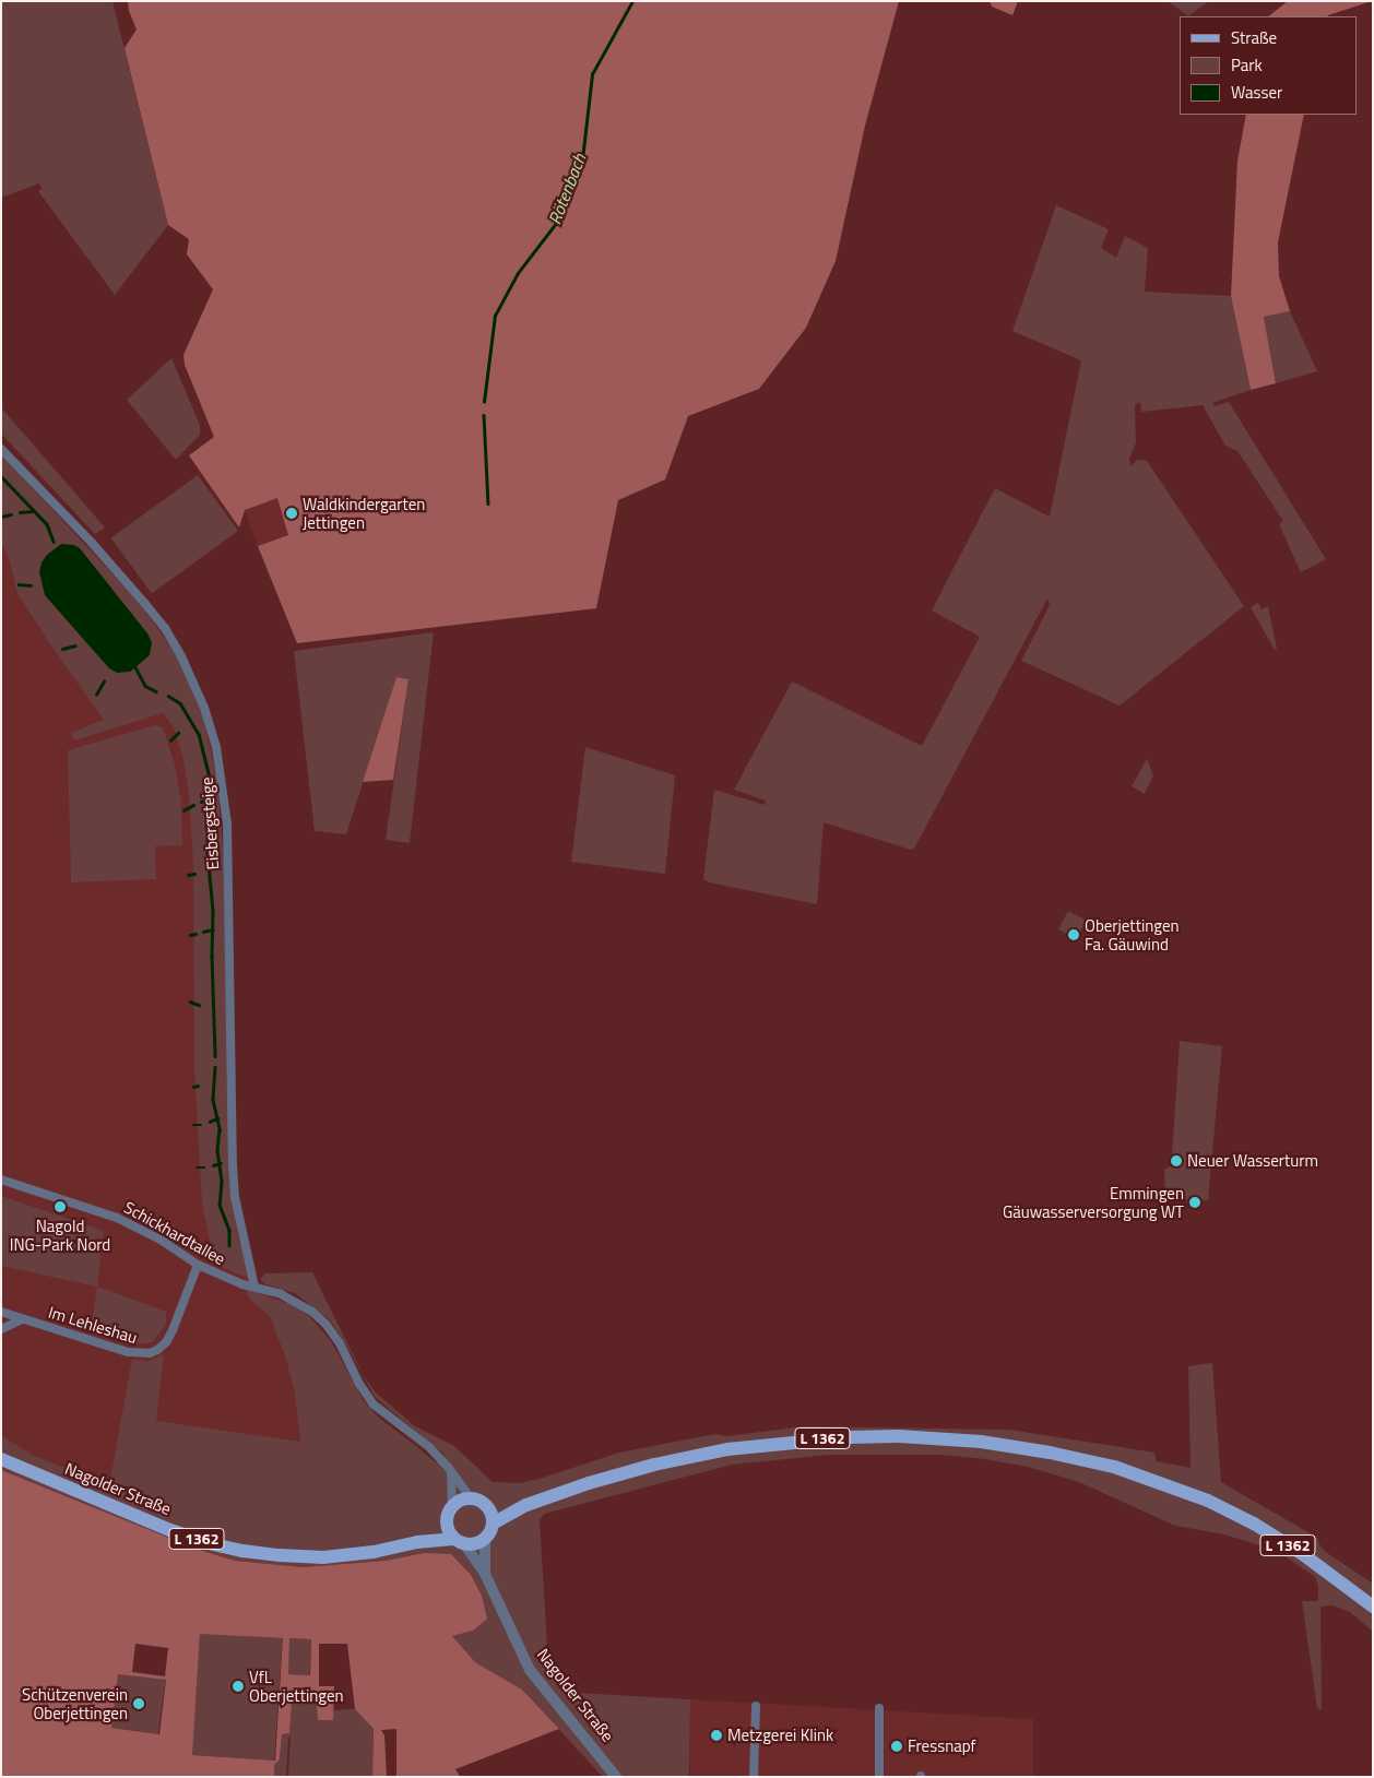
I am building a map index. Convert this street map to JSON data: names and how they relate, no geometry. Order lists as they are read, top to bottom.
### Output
{
  "streets": {
    "main road": ["L 1362", "Nagolder Straße"],
    "street": ["Eisbergsteige", "Schickhardtallee", "Im Lehleshau"]
  },
  "crossings": [
    ["Eisbergsteige", "Schickhardtallee"],
    ["Schickhardtallee", "Im Lehleshau"],
    ["Schickhardtallee", "L 1362"],
    ["Schickhardtallee", "Nagolder Straße"],
    ["L 1362", "Nagolder Straße"]
  ],
  "water": ["Rötenbach"],
  "places": [
    "Waldkindergarten Jettingen",
    "Oberjettingen Fa. Gäuwind",
    "Neuer Wasserturm",
    "Emmingen Gäuwasserversorgung WT",
    "Nagold ING-Park Nord",
    "VfL Oberjettingen",
    "Schützenverein Oberjettingen",
    "Metzgerei Klink",
    "Fressnapf"
  ],
  "legend": ["Straße", "Park", "Wasser"]
}
